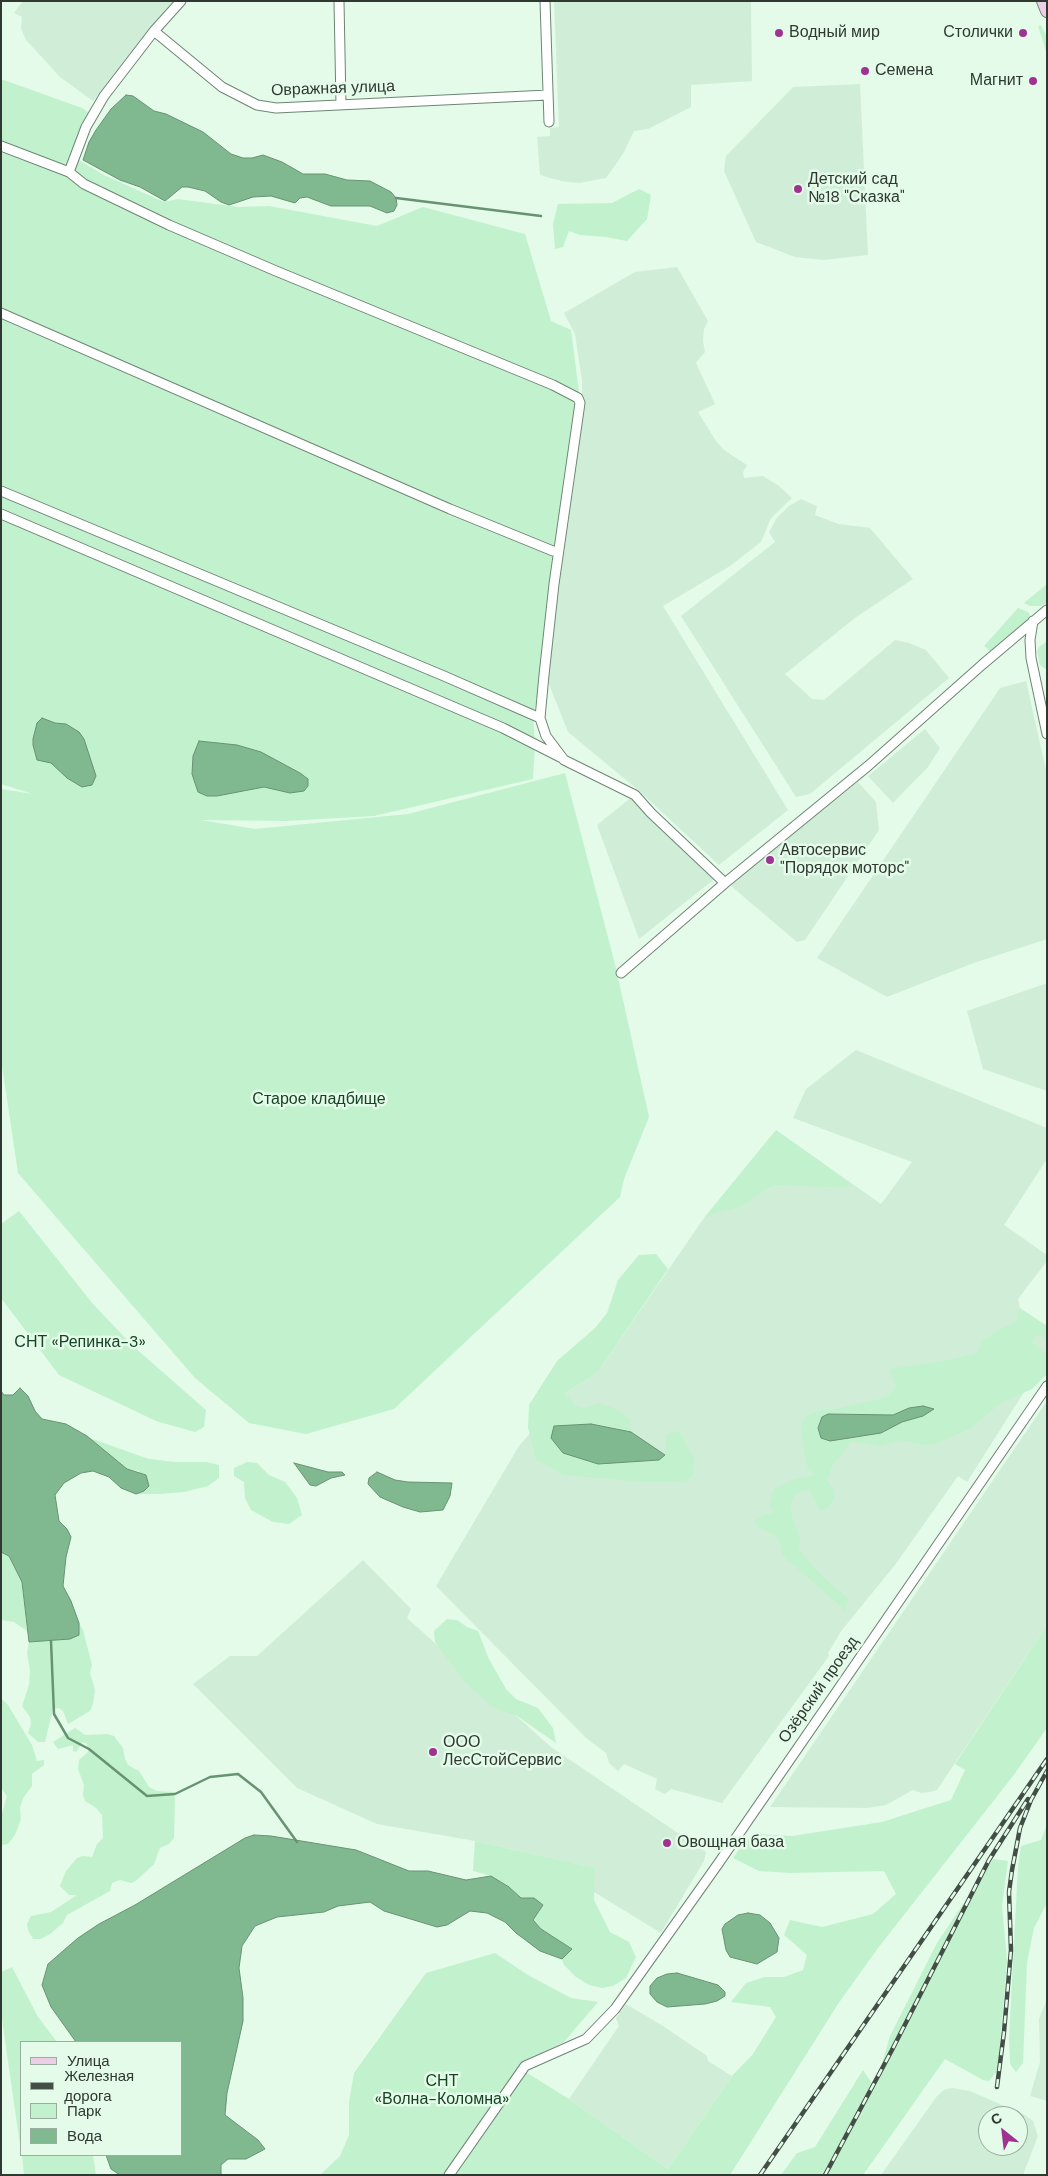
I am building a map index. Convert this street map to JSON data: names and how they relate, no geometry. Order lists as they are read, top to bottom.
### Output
{
  "streets": {
    "street": ["Овражная улица", "Озёрский проезд"]
  },
  "parks": ["Старое кладбище", "СНТ «Репинка-3»", "СНТ «Волна-Коломна»"],
  "places": [
    "Водный мир",
    "Столички",
    "Семена",
    "Магнит",
    "Детский сад №18 \"Сказка\"",
    "Автосервис \"Порядок моторс\"",
    "ООО ЛесСтойСервис",
    "Овощная база"
  ],
  "legend": [
    "Улица",
    "Железная дорога",
    "Парк",
    "Вода"
  ],
  "north": "top left"
}
